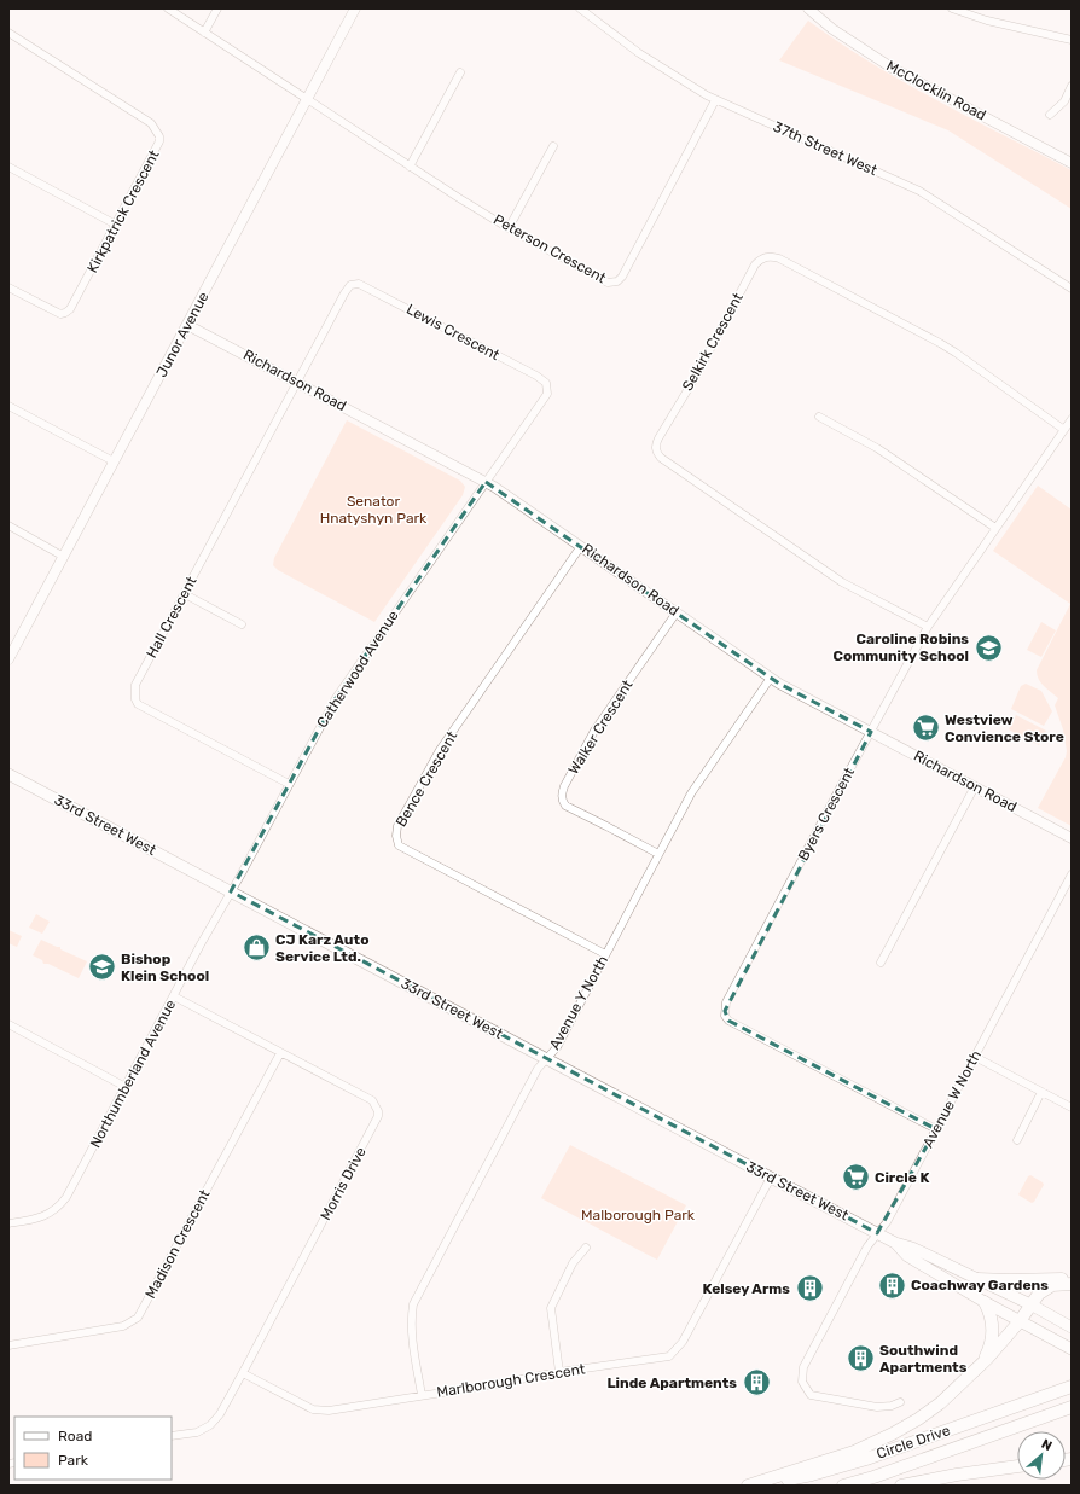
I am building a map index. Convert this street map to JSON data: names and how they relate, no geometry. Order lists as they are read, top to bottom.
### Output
{
  "streets": {
    "highway": ["Circle Drive"],
    "main road": ["33rd Street West"],
    "street": [
      "McClocklin Road",
      "37th Street West",
      "Kirkpatrick Crescent",
      "Peterson Crescent",
      "Lewis Crescent",
      "Junor Avenue",
      "Selkirk Crescent",
      "Richardson Road",
      "Hall Crescent",
      "Catherwood Avenue",
      "Walker Crescent",
      "Bence Crescent",
      "Byers Crescent",
      "Avenue Y North",
      "Northumberland Avenue",
      "Avenue W North",
      "Morris Drive",
      "Madison Crescent",
      "Marlborough Crescent"
    ]
  },
  "crossings": [
    ["37th Street West", "Peterson Crescent"],
    ["Peterson Crescent", "Junor Avenue"],
    ["Lewis Crescent", "Richardson Road"],
    ["Lewis Crescent", "Hall Crescent"],
    ["Lewis Crescent", "Catherwood Avenue"],
    ["Junor Avenue", "Richardson Road"],
    ["Selkirk Crescent", "Byers Crescent"],
    ["Richardson Road", "Hall Crescent"],
    ["Richardson Road", "Catherwood Avenue"],
    ["Richardson Road", "Walker Crescent"],
    ["Richardson Road", "Bence Crescent"],
    ["Richardson Road", "Byers Crescent"],
    ["Richardson Road", "Avenue Y North"],
    ["Hall Crescent", "Catherwood Avenue"],
    ["Catherwood Avenue", "33rd Street West"],
    ["Catherwood Avenue", "Northumberland Avenue"],
    ["Walker Crescent", "Avenue Y North"],
    ["Bence Crescent", "Avenue Y North"],
    ["Byers Crescent", "Avenue W North"],
    ["33rd Street West", "Avenue Y North"],
    ["33rd Street West", "Northumberland Avenue"],
    ["33rd Street West", "Avenue W North"],
    ["33rd Street West", "Marlborough Crescent"],
    ["Avenue Y North", "Marlborough Crescent"],
    ["Northumberland Avenue", "Morris Drive"],
    ["Morris Drive", "Madison Crescent"],
    ["Morris Drive", "Marlborough Crescent"]
  ],
  "parks": ["Senator Hnatyshyn Park", "Malborough Park"],
  "places": {
    "school or university": ["Caroline Robins Community School", "Bishop Klein School"],
    "supermarket": ["Westview Convience Store", "Circle K"],
    "shop": ["CJ Karz Auto Service Ltd."],
    "building": [
      "Coachway Gardens",
      "Kelsey Arms",
      "Southwind Apartments",
      "Linde Apartments"
    ]
  },
  "legend": ["Road", "Park"],
  "north": "top right"
}
